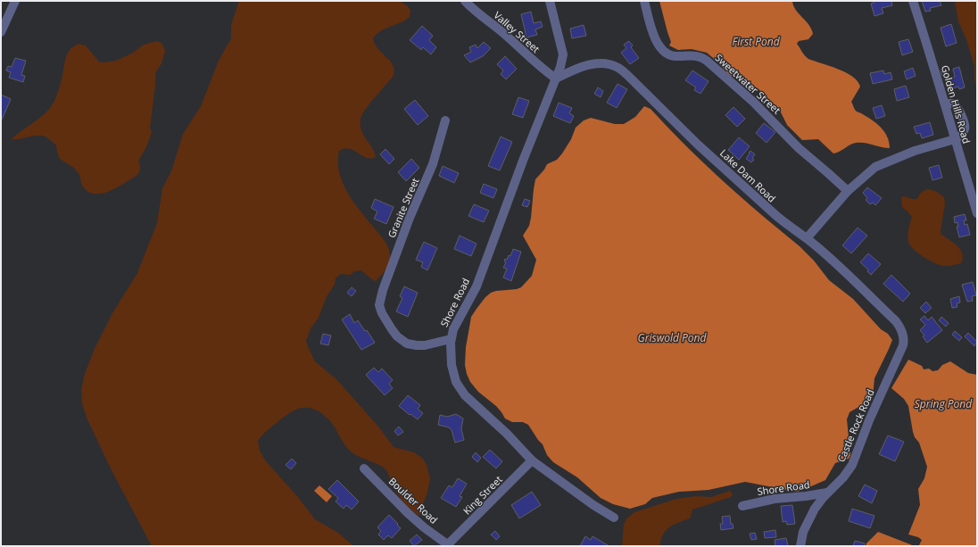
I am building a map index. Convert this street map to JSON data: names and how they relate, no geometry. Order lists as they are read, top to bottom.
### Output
{
  "streets": {
    "street": [
      "Valley Street",
      "Sweetwater Street",
      "Golden Hills Road",
      "Lake Dam Road",
      "Granite Street",
      "Shore Road",
      "Castle Rock Road",
      "King Street",
      "Boulder Road"
    ]
  },
  "crossings": [
    ["Valley Street", "Lake Dam Road"],
    ["Valley Street", "Shore Road"],
    ["Lake Dam Road", "Shore Road"],
    ["Lake Dam Road", "Castle Rock Road"],
    ["Granite Street", "Shore Road"],
    ["Shore Road", "Castle Rock Road"],
    ["Shore Road", "King Street"],
    ["King Street", "Boulder Road"]
  ],
  "water": ["First Pond", "Griswold Pond", "Spring Pond"]
}
